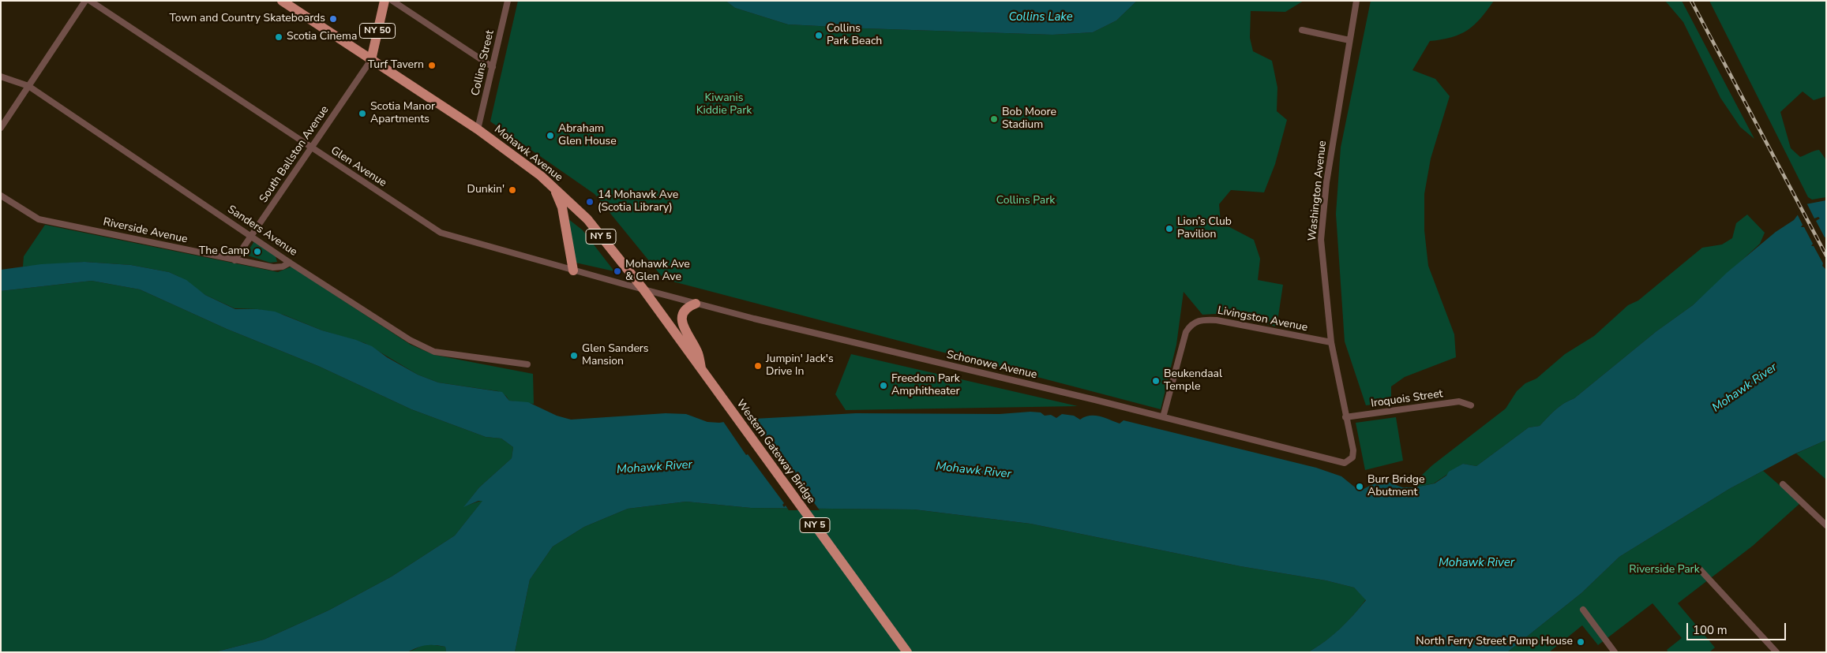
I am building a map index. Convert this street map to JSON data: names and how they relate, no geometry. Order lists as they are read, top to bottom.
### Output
{
  "streets": {
    "main road": [
      "NY 50",
      "Mohawk Avenue",
      "NY 5",
      "Western Gateway Bridge"
    ],
    "street": [
      "Collins Street",
      "South Ballston Avenue",
      "Glen Avenue",
      "Washington Avenue",
      "Riverside Avenue",
      "Sanders Avenue",
      "Livingston Avenue",
      "Schonowe Avenue",
      "Iroquois Street"
    ]
  },
  "crossings": [
    ["NY 50", "Mohawk Avenue"],
    ["NY 50", "South Ballston Avenue"],
    ["Collins Street", "Mohawk Avenue"],
    ["Mohawk Avenue", "South Ballston Avenue"],
    ["Mohawk Avenue", "Glen Avenue"],
    ["Mohawk Avenue", "Schonowe Avenue"],
    ["Mohawk Avenue", "Western Gateway Bridge"],
    ["South Ballston Avenue", "Glen Avenue"],
    ["South Ballston Avenue", "Riverside Avenue"],
    ["South Ballston Avenue", "Sanders Avenue"],
    ["Glen Avenue", "Schonowe Avenue"],
    ["Washington Avenue", "Livingston Avenue"],
    ["Washington Avenue", "Schonowe Avenue"],
    ["Washington Avenue", "Iroquois Street"],
    ["Riverside Avenue", "Sanders Avenue"],
    ["Livingston Avenue", "Schonowe Avenue"]
  ],
  "water": ["Collins Lake", "Mohawk River"],
  "parks": ["Kiwanis Kiddie Park", "Collins Park", "Riverside Park"],
  "places": [
    "Town and Country Skateboards",
    "Collins Park Beach",
    "Scotia Cinema",
    "Turf Tavern",
    "Scotia Manor Apartments",
    "Bob Moore Stadium",
    "Abraham Glen House",
    "Dunkin'",
    "14 Mohawk Ave (Scotia Library)",
    "Lion’s Club Pavilion",
    "The Camp",
    "Mohawk Ave & Glen Ave",
    "Glen Sanders Mansion",
    "Jumpin' Jack's Drive In",
    "Beukendaal Temple",
    "Freedom Park Amphitheater",
    "Burr Bridge Abutment",
    "North Ferry Street Pump House"
  ],
  "scale_bar": "100 m"
}
